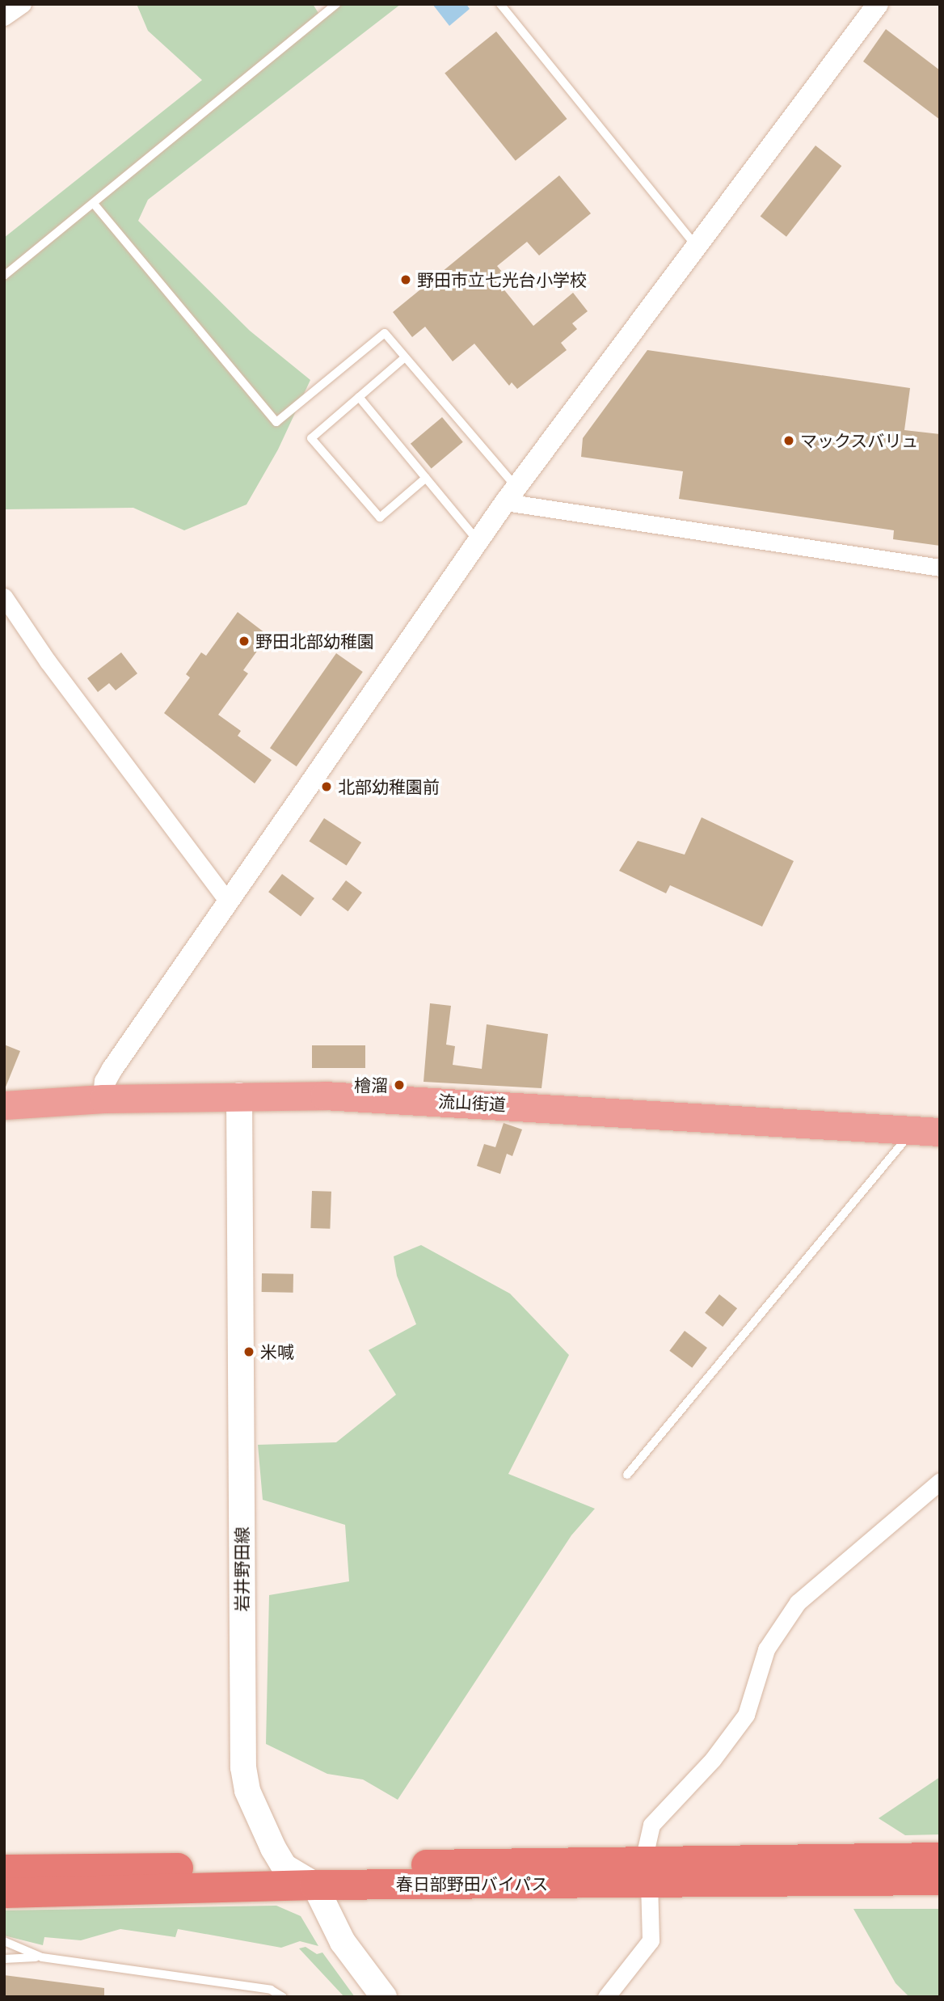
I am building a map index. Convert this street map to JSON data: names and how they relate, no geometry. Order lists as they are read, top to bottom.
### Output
{
  "streets": {
    "highway": ["春日部野田バイパス"],
    "main road": ["流山街道", "岩井野田線"]
  },
  "crossings": [
    ["流山街道", "岩井野田線"],
    ["岩井野田線", "春日部野田バイパス"]
  ],
  "places": [
    "野田市立七光台小学校",
    "マックスバリュ",
    "野田北部幼稚園",
    "北部幼稚園前",
    "檜溜",
    "米喊"
  ]
}
